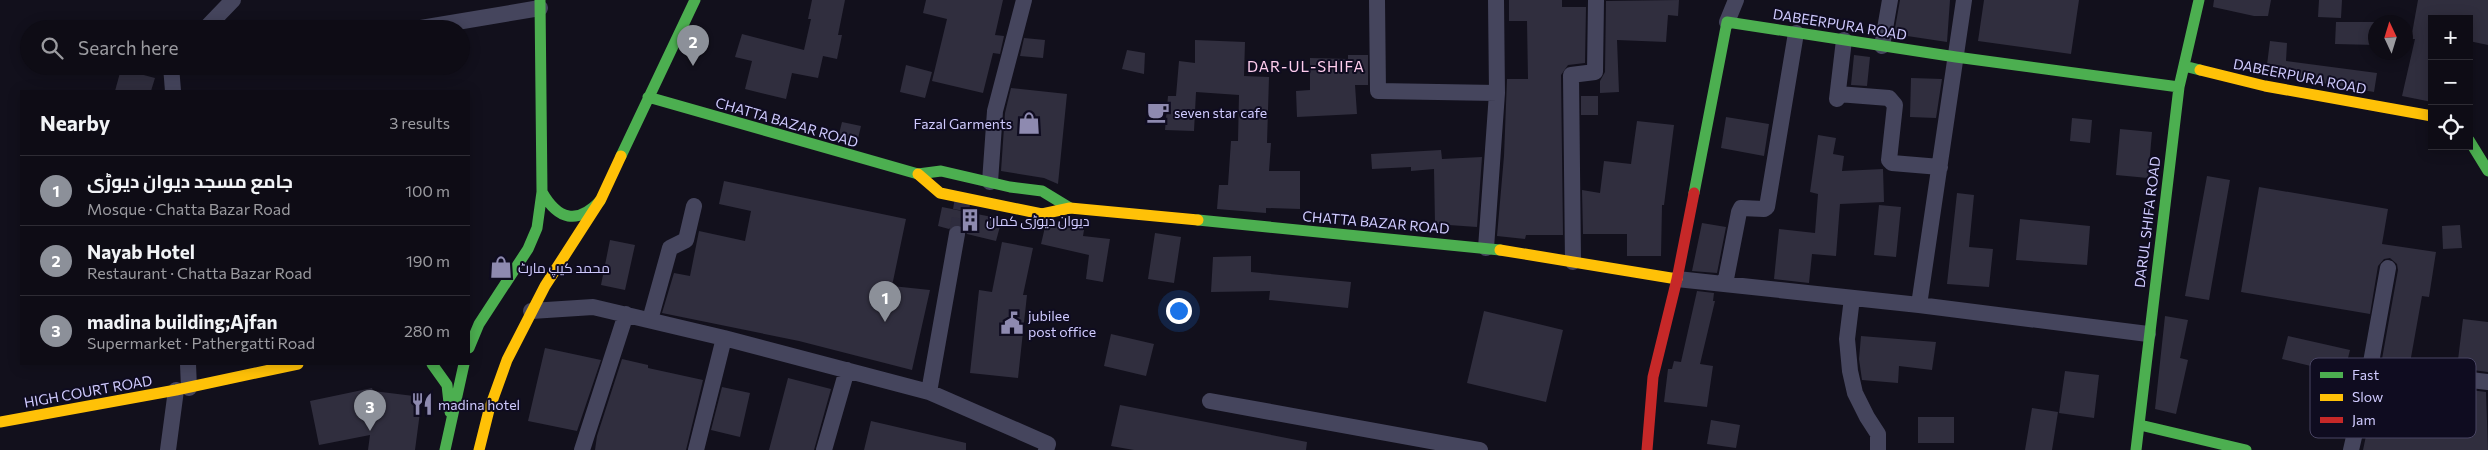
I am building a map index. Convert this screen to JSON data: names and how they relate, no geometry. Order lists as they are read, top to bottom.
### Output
{
  "streets": {
    "main road": [
      "DABEERPURA ROAD",
      "CHATTA BAZAR ROAD",
      "DARUL SHIFA ROAD",
      "HIGH COURT ROAD"
    ]
  },
  "crossings": [
    ["DABEERPURA ROAD", "DARUL SHIFA ROAD"]
  ],
  "districts": ["DAR-UL-SHIFA"],
  "places": {
    "cafe": ["seven star cafe"],
    "shop": ["Fazal Garments", "محمد کیپ مارٹ"],
    "building": ["دیوان دیوڑی کمان"],
    "public building": ["jubilee post office"],
    "restaurant": ["madina hotel"]
  },
  "legend": ["Fast", "Slow", "Jam"],
  "north": "top",
  "page": {
    "map_buttons": ["+", "−"],
    "search": "Search here",
    "pins": ["2", "1", "3"],
    "heading": ["Nearby", "3 results"],
    "list": [
      {
        "mark": "1",
        "name": "جامع مسجد دیوان دیوڑی",
        "note": "Mosque · Chatta Bazar Road",
        "value": "100 m"
      },
      {
        "mark": "2",
        "name": "Nayab Hotel",
        "note": "Restaurant · Chatta Bazar Road",
        "value": "190 m"
      },
      {
        "mark": "3",
        "name": "madina building;Ajfan",
        "note": "Supermarket · Pathergatti Road",
        "value": "280 m"
      }
    ]
  }
}
